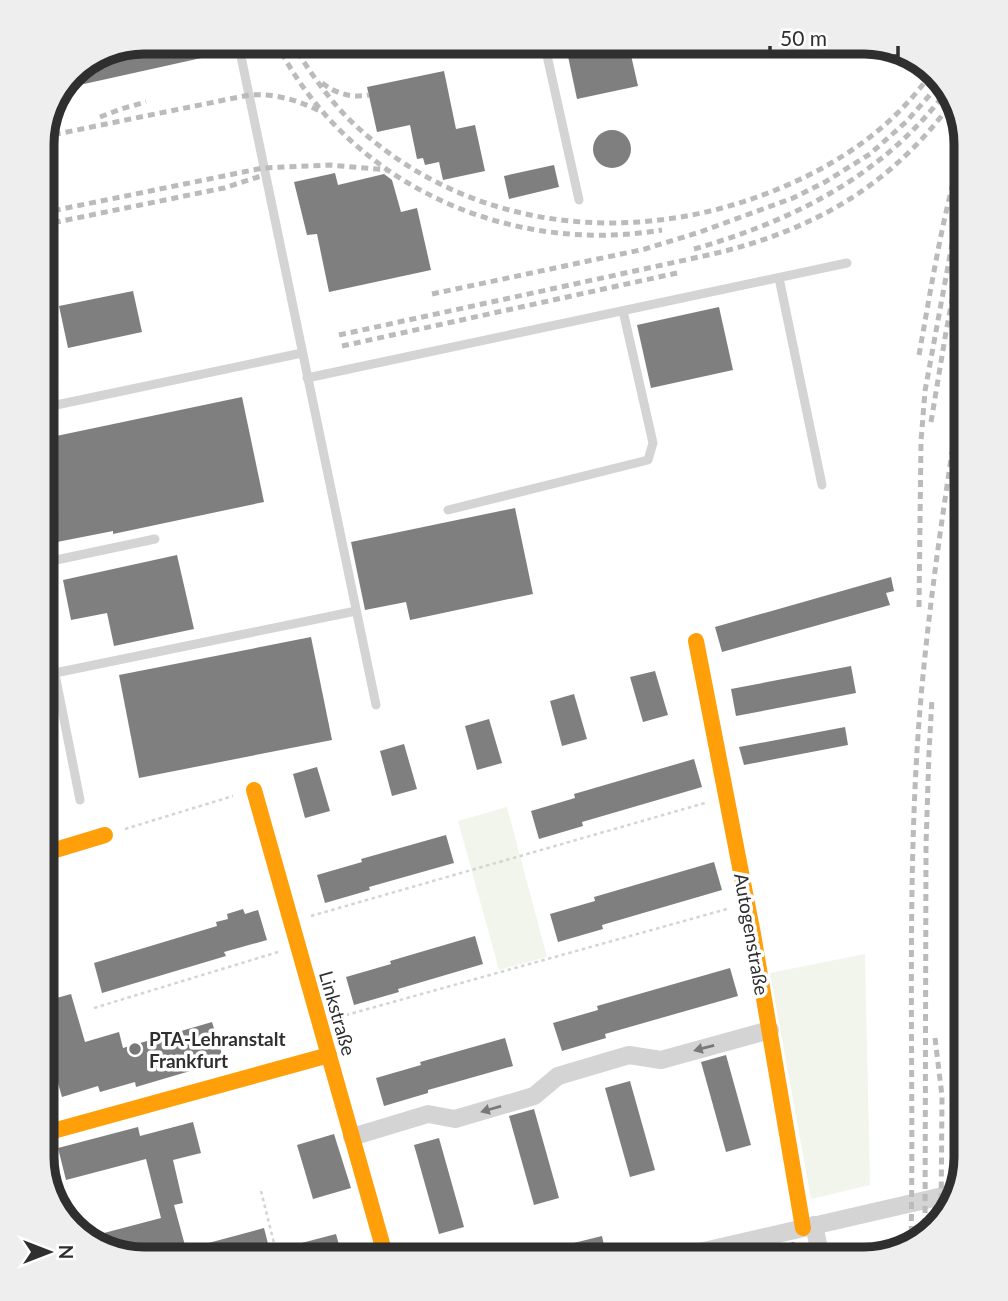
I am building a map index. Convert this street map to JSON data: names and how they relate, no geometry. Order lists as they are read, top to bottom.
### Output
{
  "streets": {
    "street": ["Autogenstraße", "Linkstraße"]
  },
  "places": ["PTA-Lehranstalt Frankfurt"],
  "scale_bar": "50 m",
  "north": "right"
}
